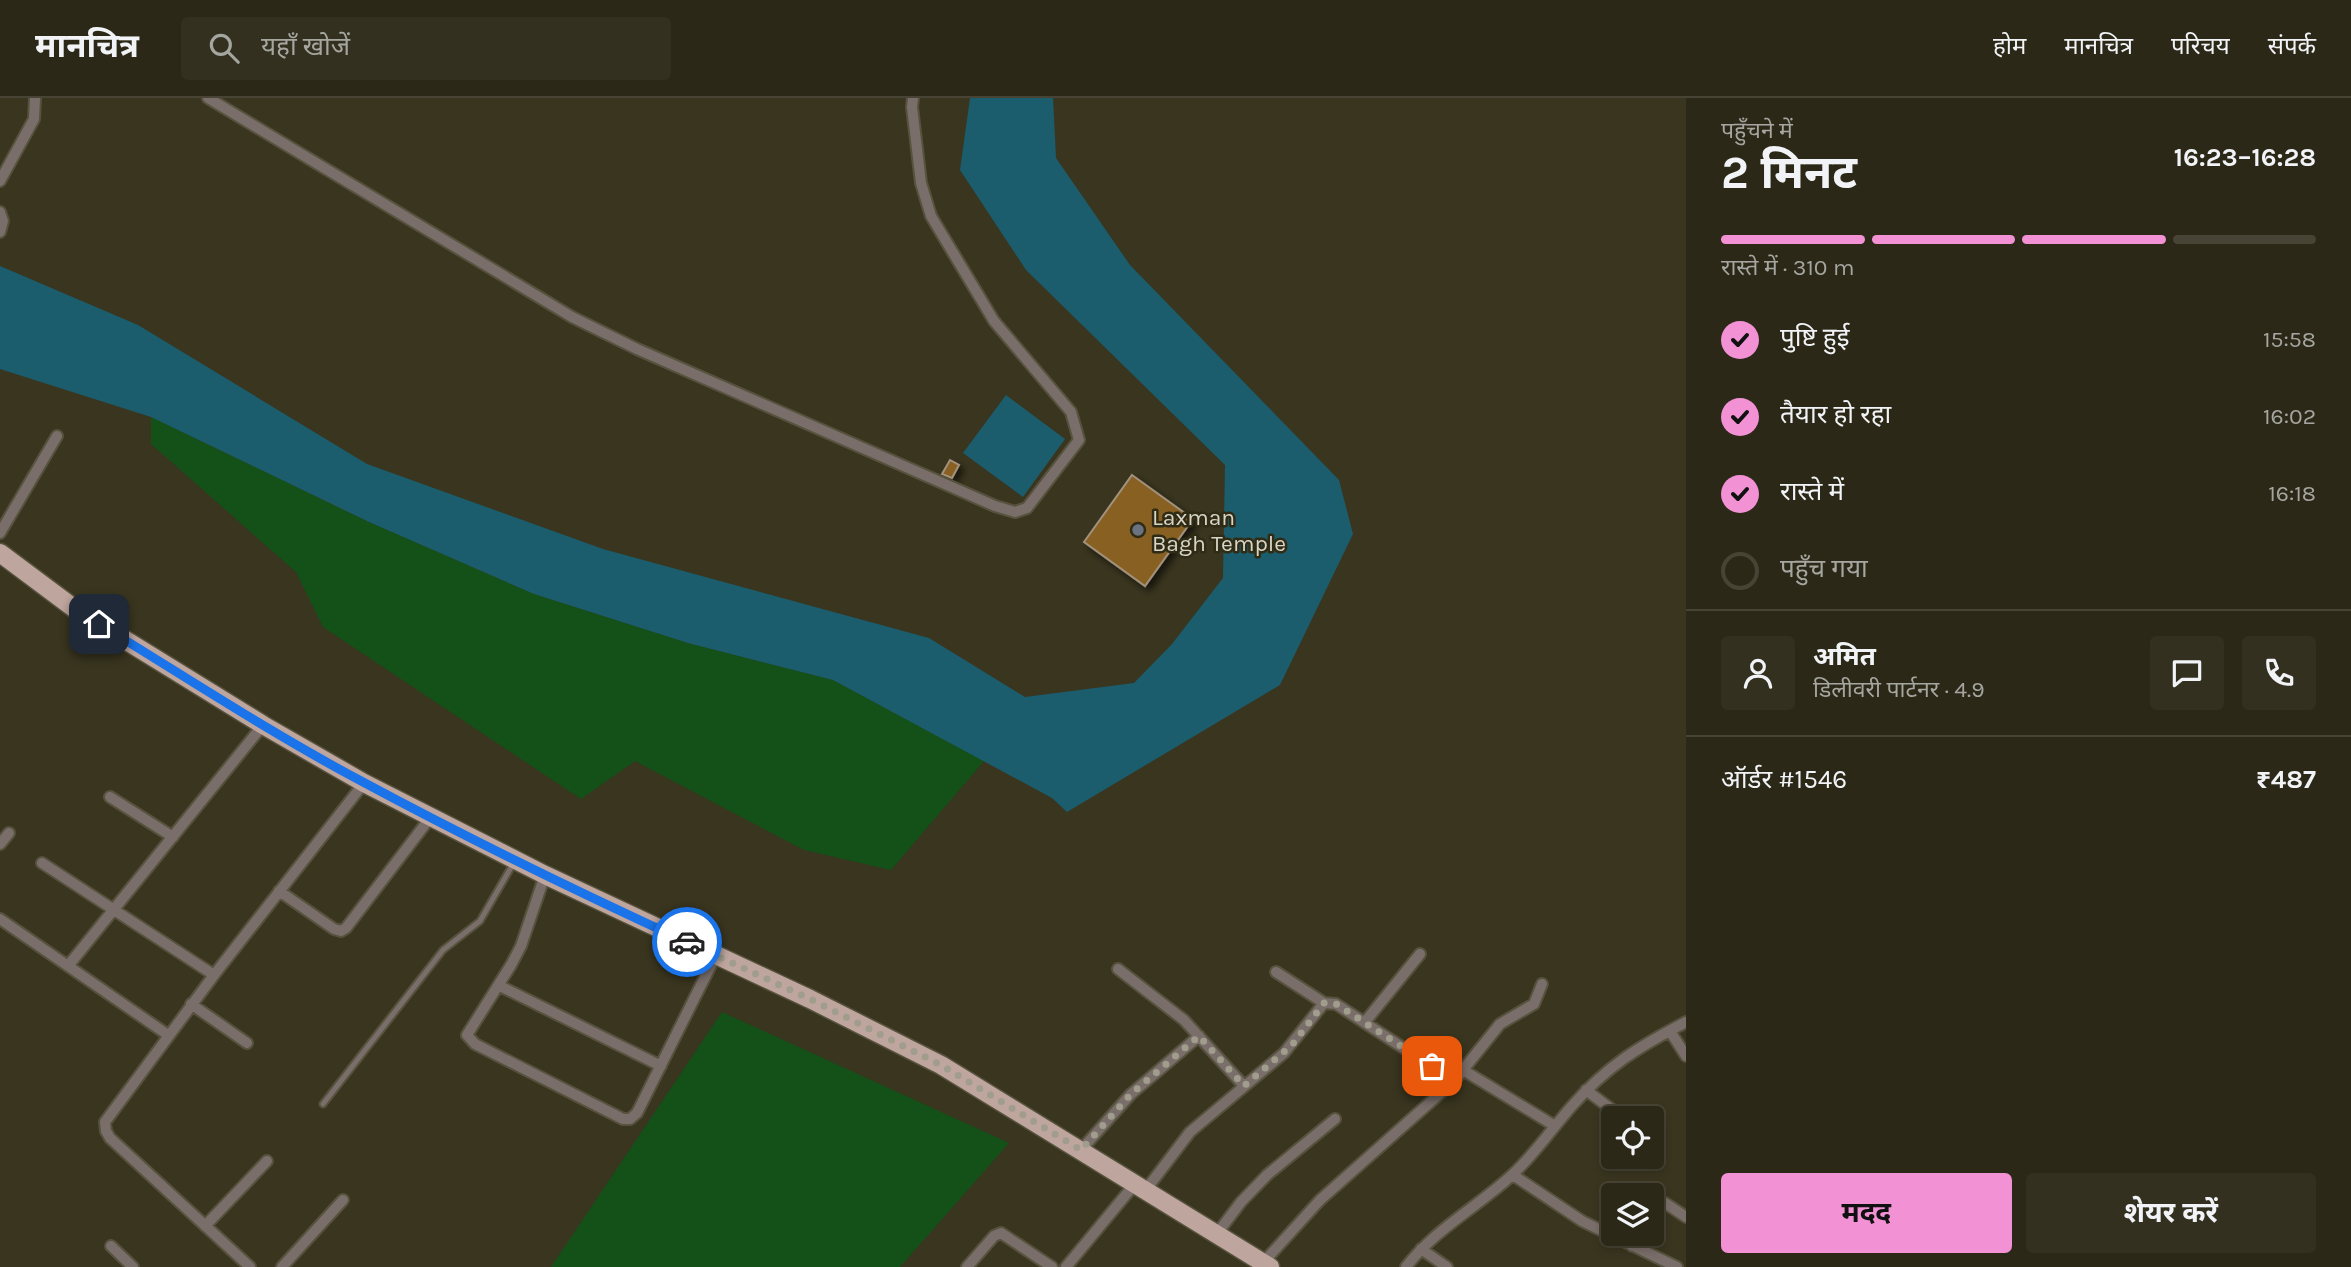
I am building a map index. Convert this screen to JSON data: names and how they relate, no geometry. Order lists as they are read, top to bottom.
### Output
{
  "places": ["Laxman Bagh Temple"],
  "page": {
    "header": "मानचित्र",
    "search": "यहाँ खोजें",
    "nav": [
      "होम",
      "मानचित्र",
      "परिचय",
      "संपर्क"
    ],
    "heading": ["2 मिनट", "पहुँचने में", "16:23–16:28"],
    "panel": [
      "अमित",
      "डिलीवरी पार्टनर · 4.9",
      "ऑर्डर #1546",
      "₹487"
    ],
    "bar": "रास्ते में · 310 m",
    "list": [
      ["पुष्टि हुई", "15:58"],
      ["तैयार हो रहा", "16:02"],
      ["रास्ते में", "16:18"],
      "पहुँच गया"
    ],
    "buttons": ["मदद", "शेयर करें"]
  }
}
